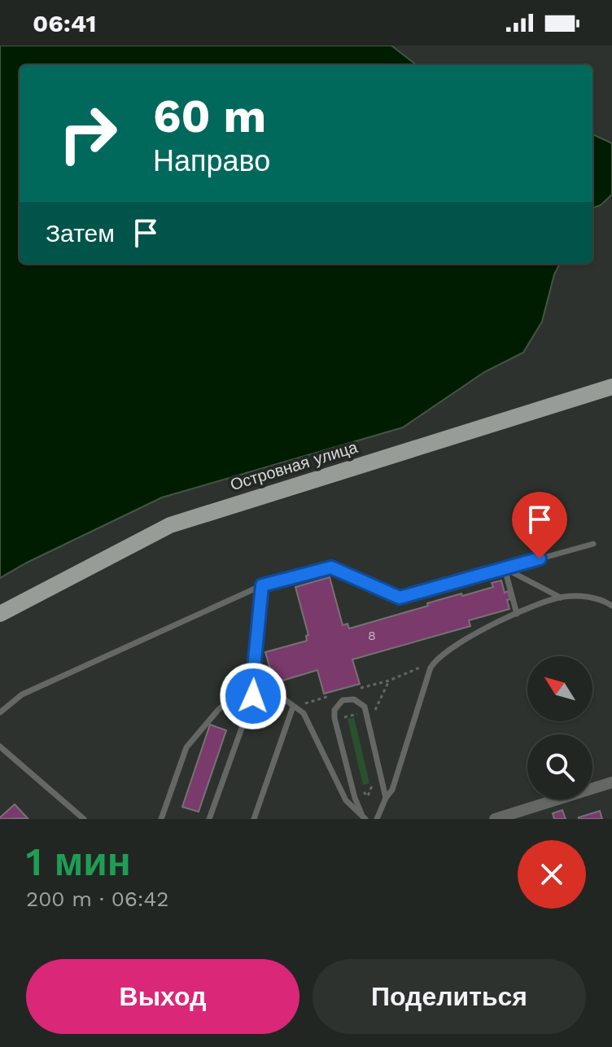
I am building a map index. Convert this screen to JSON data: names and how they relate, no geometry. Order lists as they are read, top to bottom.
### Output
{
  "streets": {
    "main road": ["Островная улица"]
  },
  "house_numbers": ["8"],
  "north": "top left",
  "page": {
    "status": "06:41",
    "turn": ["60 m", "Направо"],
    "then": "Затем",
    "heading": ["1 мин", "200 m · 06:42"],
    "buttons": ["Выход", "Поделиться"]
  }
}
